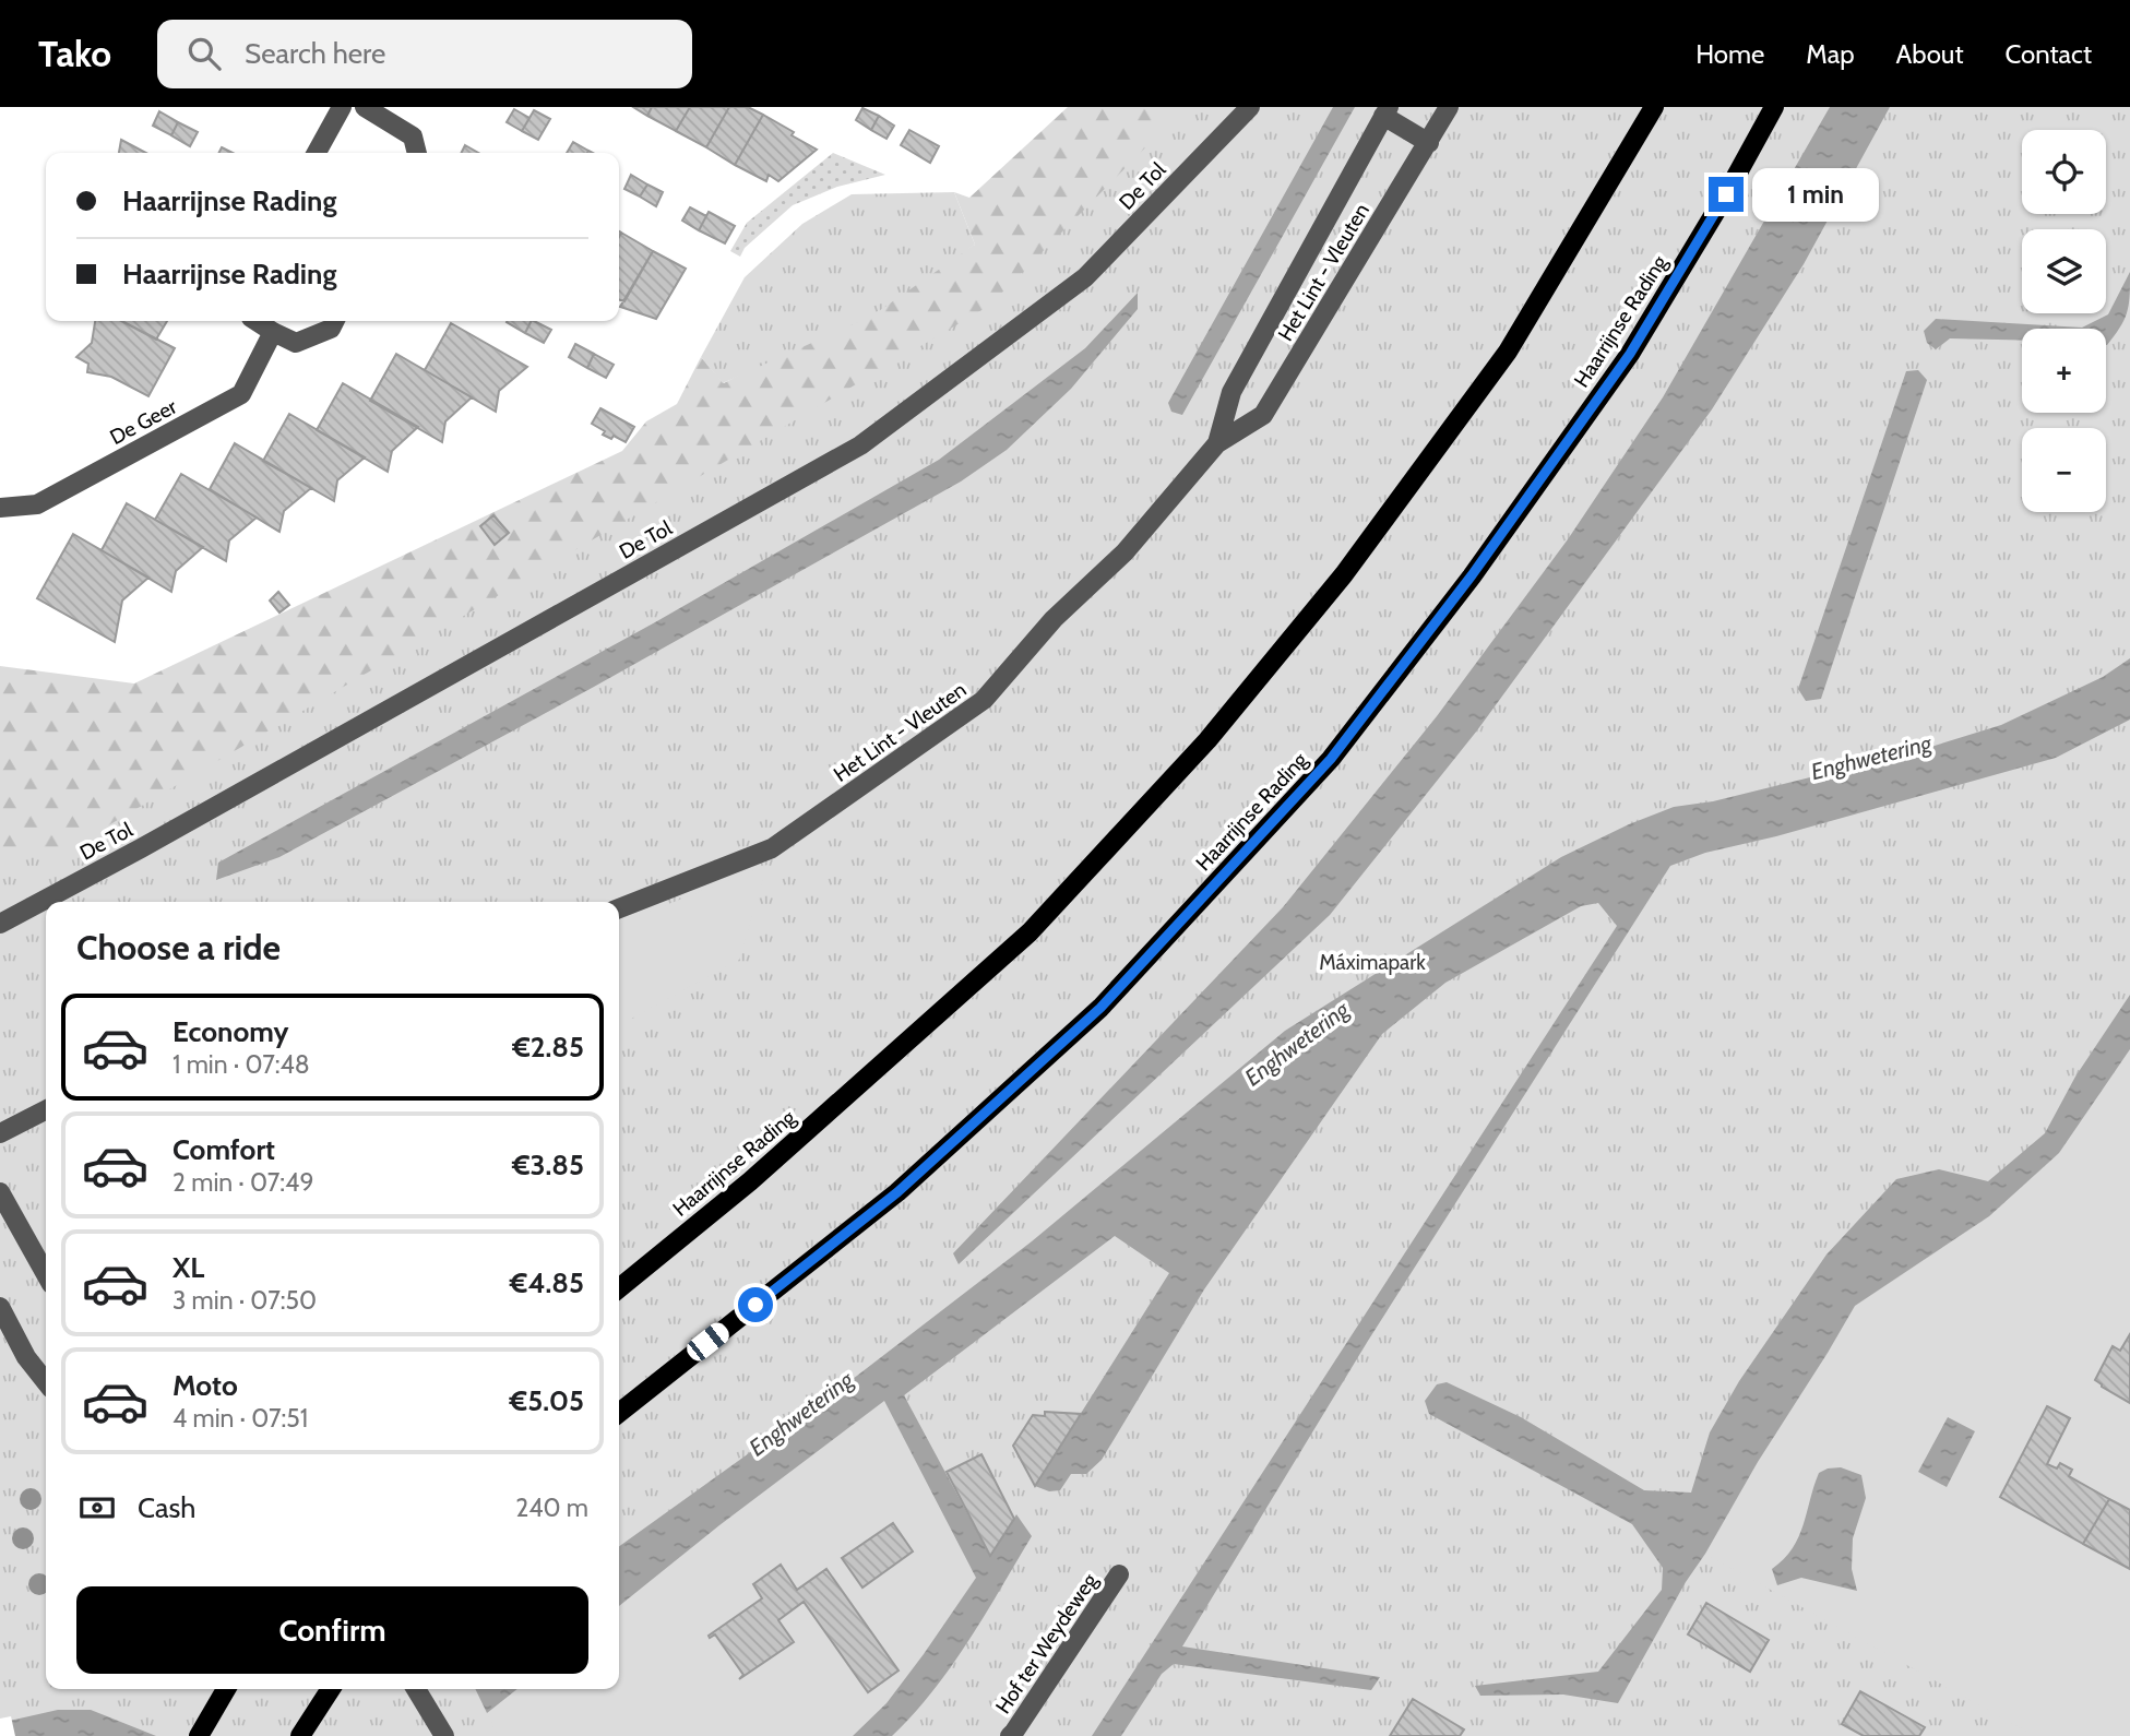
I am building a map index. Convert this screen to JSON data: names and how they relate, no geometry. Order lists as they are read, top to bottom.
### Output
{
  "streets": {
    "main road": ["Haarrijnse Rading"],
    "street": [
      "De Tol",
      "Het Lint - Vleuten",
      "De Geer",
      "Hof ter Weydeweg"
    ]
  },
  "water": ["Enghwetering"],
  "parks": ["Máximapark"],
  "page": {
    "header": "Tako",
    "search": "Search here",
    "nav": [
      "Home",
      "Map",
      "About",
      "Contact"
    ],
    "map_buttons": ["+", "−"],
    "banner": ["Haarrijnse Rading", "Haarrijnse Rading"],
    "bubble": "1 min",
    "heading": "Choose a ride",
    "list": [
      {
        "name": "Economy",
        "note": "1 min · 07:48",
        "value": "€2.85"
      },
      {
        "name": "Comfort",
        "note": "2 min · 07:49",
        "value": "€3.85"
      },
      {
        "name": "XL",
        "note": "3 min · 07:50",
        "value": "€4.85"
      },
      {
        "name": "Moto",
        "note": "4 min · 07:51",
        "value": "€5.05"
      }
    ],
    "pay": ["Cash", "240 m"],
    "buttons": "Confirm"
  }
}
